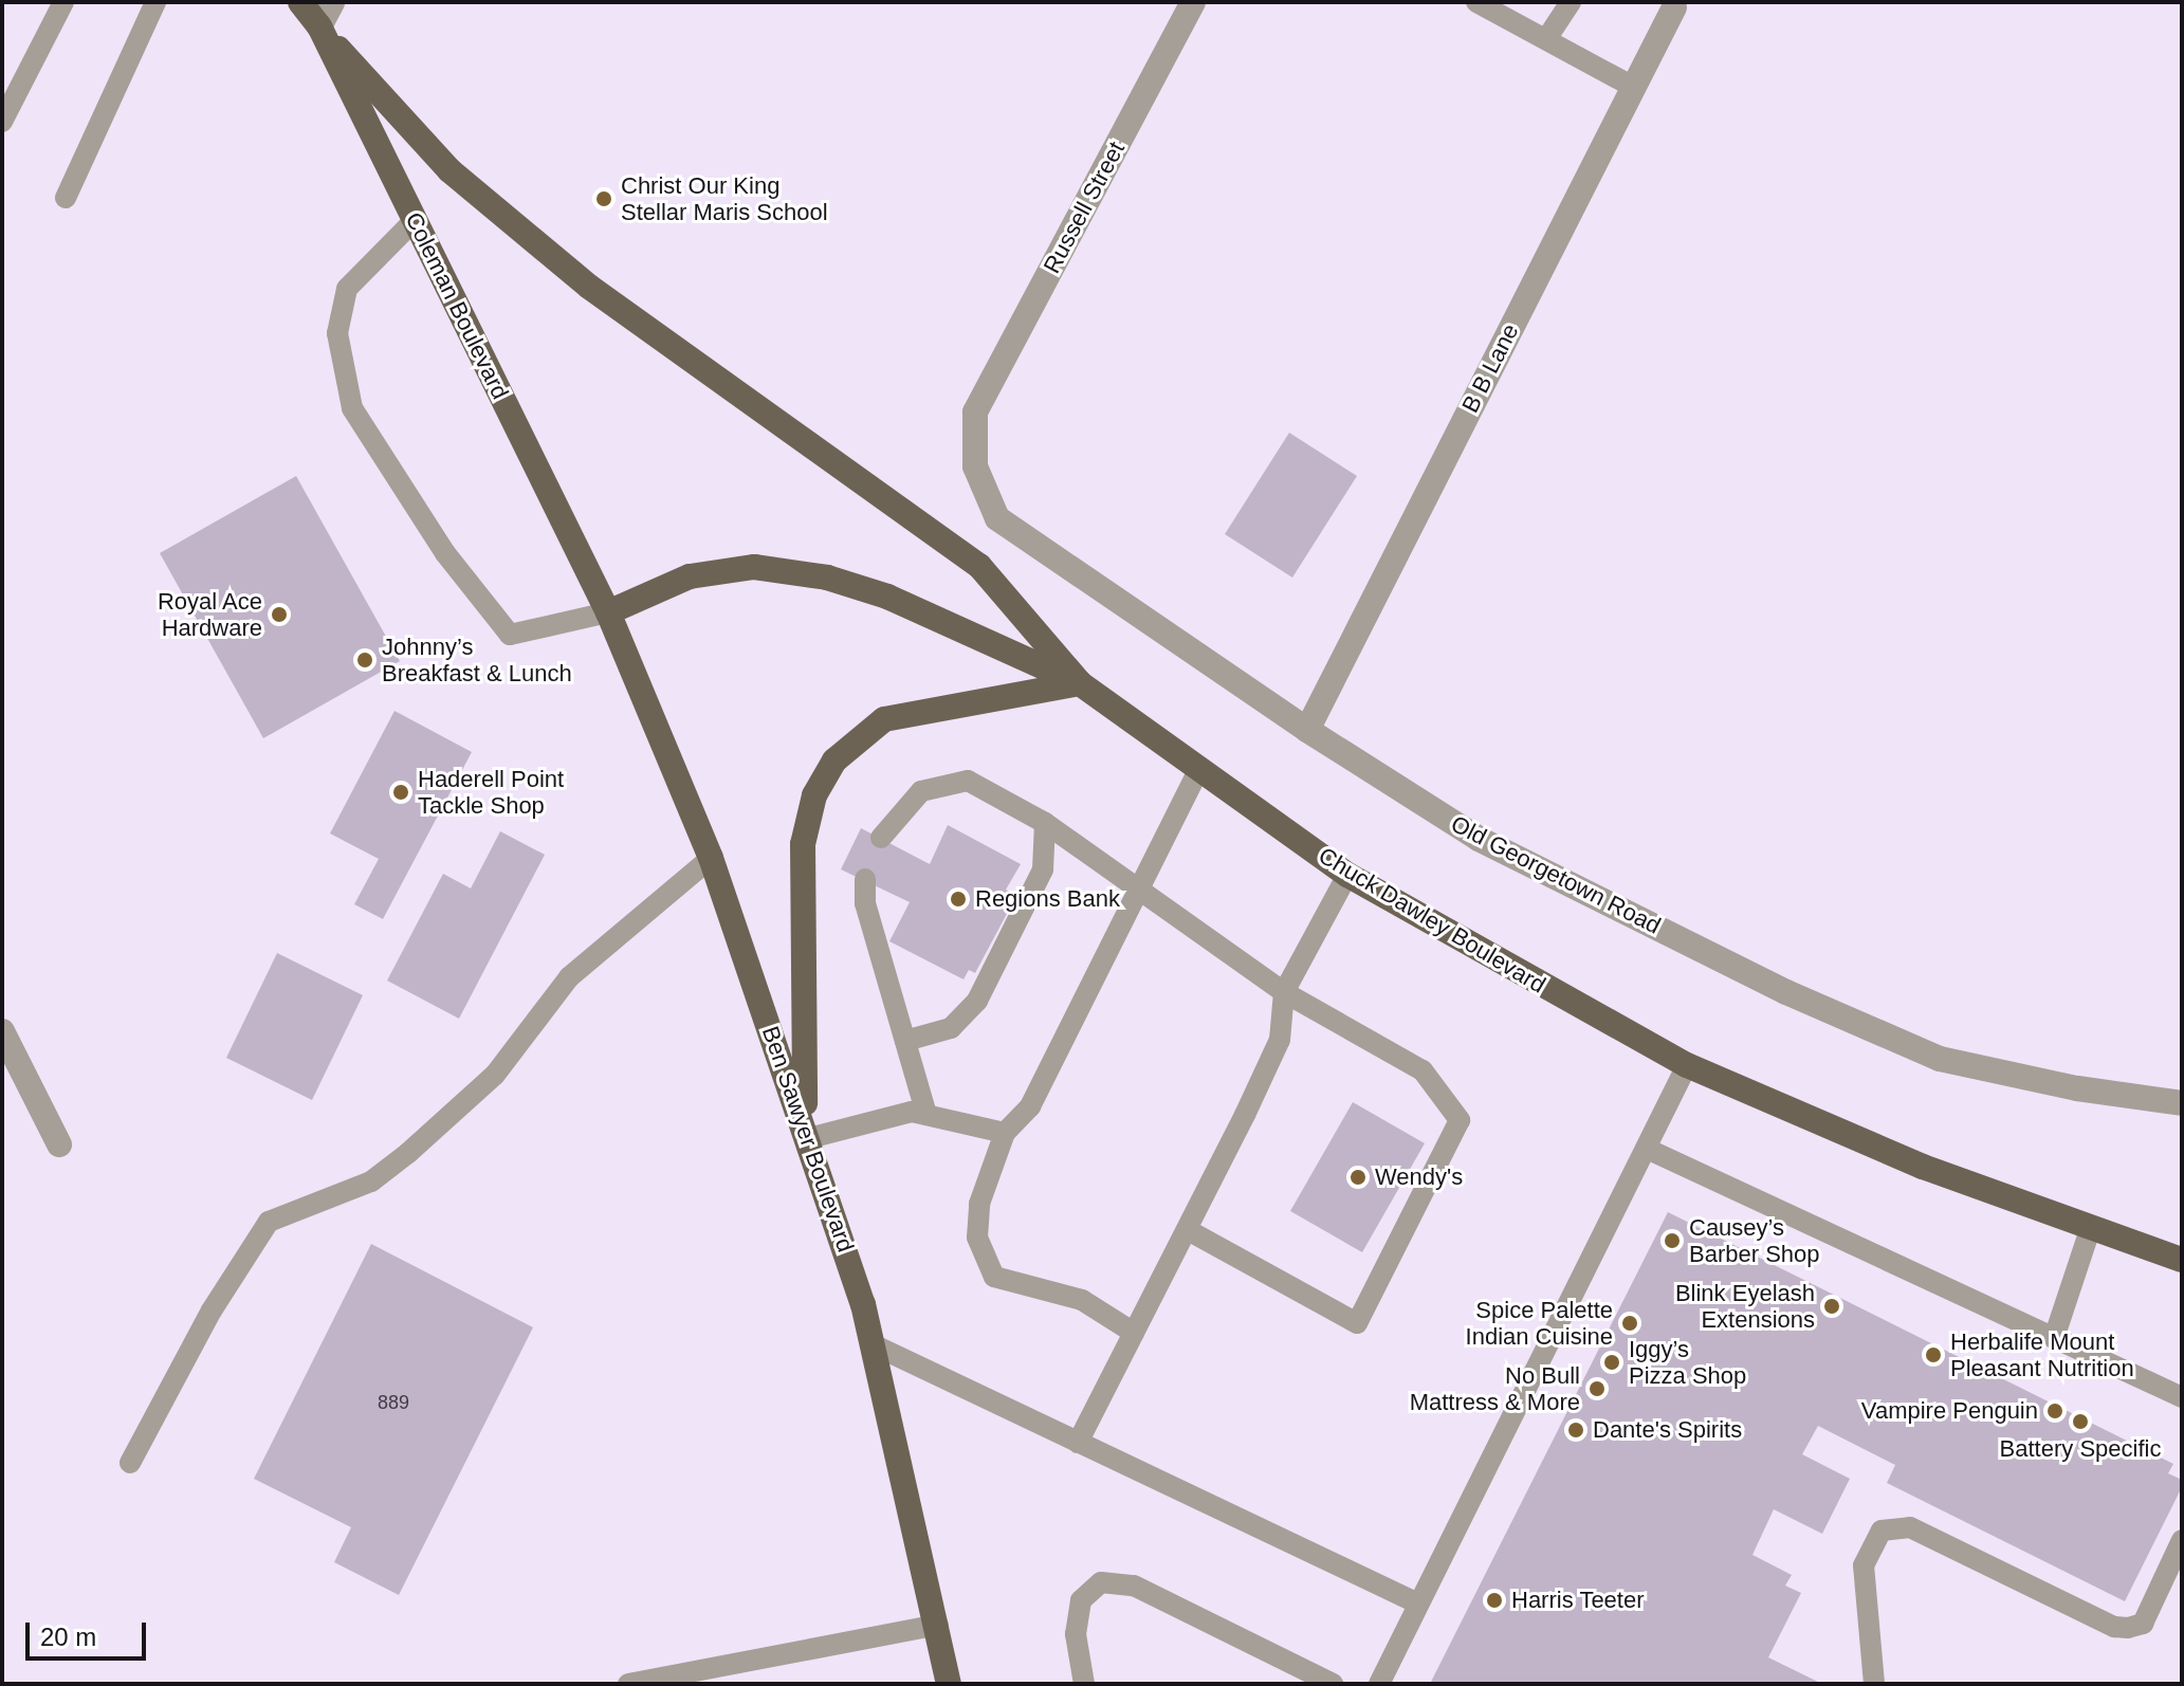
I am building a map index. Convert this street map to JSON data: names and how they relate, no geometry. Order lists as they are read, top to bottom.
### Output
{
  "streets": {
    "main road": ["Coleman Boulevard", "Chuck Dawley Boulevard", "Ben Sawyer Boulevard"],
    "street": ["Russell Street", "B B Lane", "Old Georgetown Road"]
  },
  "crossings": [
    ["Russell Street", "Old Georgetown Road"],
    ["Coleman Boulevard", "Chuck Dawley Boulevard"],
    ["Coleman Boulevard", "Ben Sawyer Boulevard"],
    ["B B Lane", "Old Georgetown Road"],
    ["Chuck Dawley Boulevard", "Ben Sawyer Boulevard"]
  ],
  "places": [
    "Christ Our King Stellar Maris School",
    "Royal Ace Hardware",
    "Johnny’s Breakfast & Lunch",
    "Haderell Point Tackle Shop",
    "Regions Bank",
    "Wendy's",
    "Causey’s Barber Shop",
    "Blink Eyelash Extensions",
    "Spice Palette Indian Cuisine",
    "Herbalife Mount Pleasant Nutrition",
    "Iggy’s Pizza Shop",
    "No Bull Mattress & More",
    "Vampire Penguin",
    "Battery Specific",
    "Dante's Spirits",
    "Harris Teeter"
  ],
  "house_numbers": ["889"],
  "scale_bar": "20 m"
}
